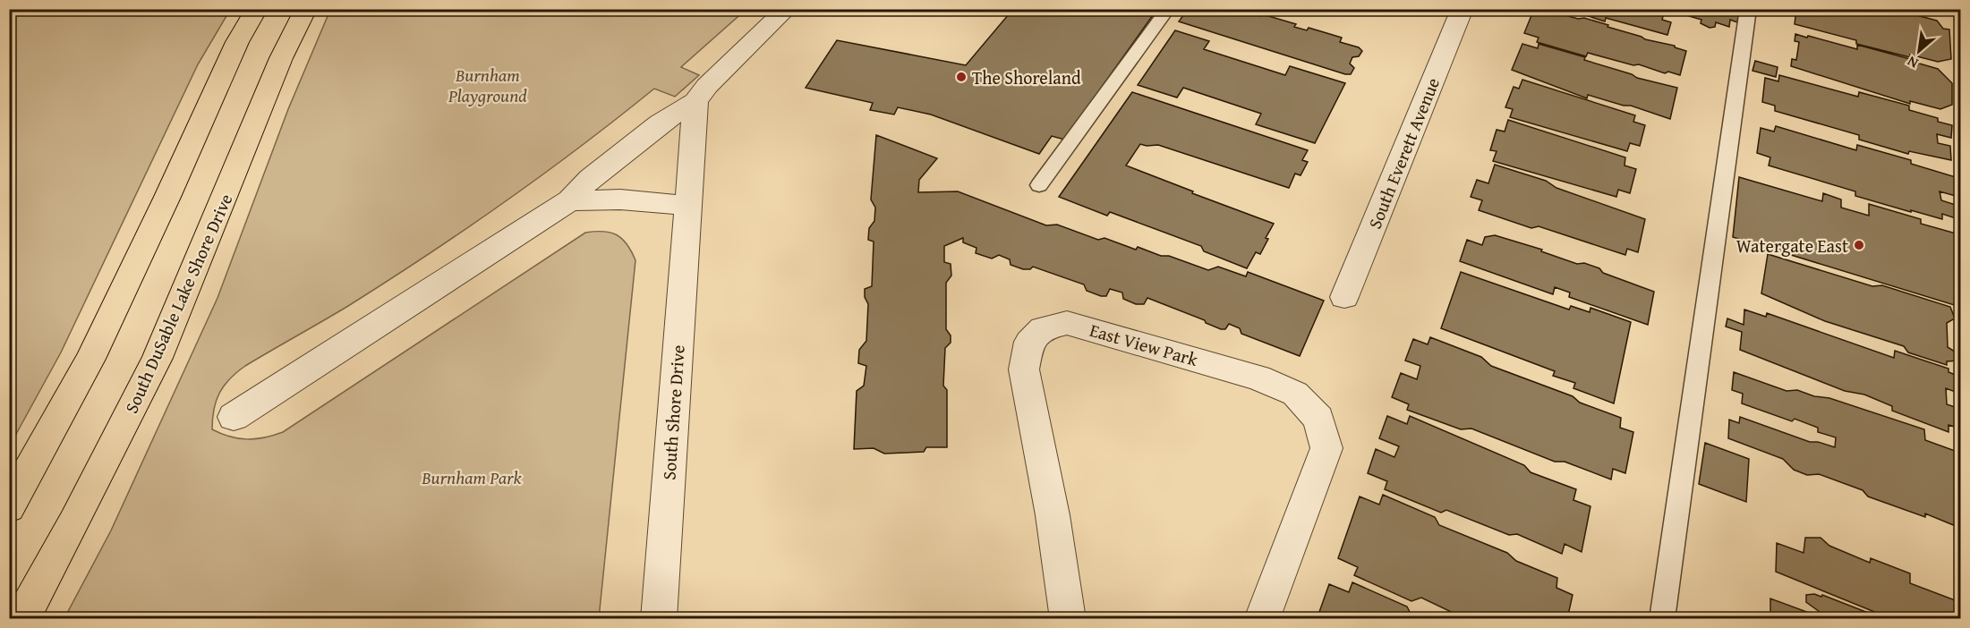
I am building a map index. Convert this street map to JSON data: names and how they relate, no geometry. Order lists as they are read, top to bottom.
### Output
{
  "streets": {
    "highway": ["South DuSable Lake Shore Drive"],
    "street": ["South Everett Avenue", "East View Park", "South Shore Drive"]
  },
  "parks": ["Burnham Playground", "Burnham Park"],
  "places": ["The Shoreland", "Watergate East"],
  "north": "bottom left"
}
